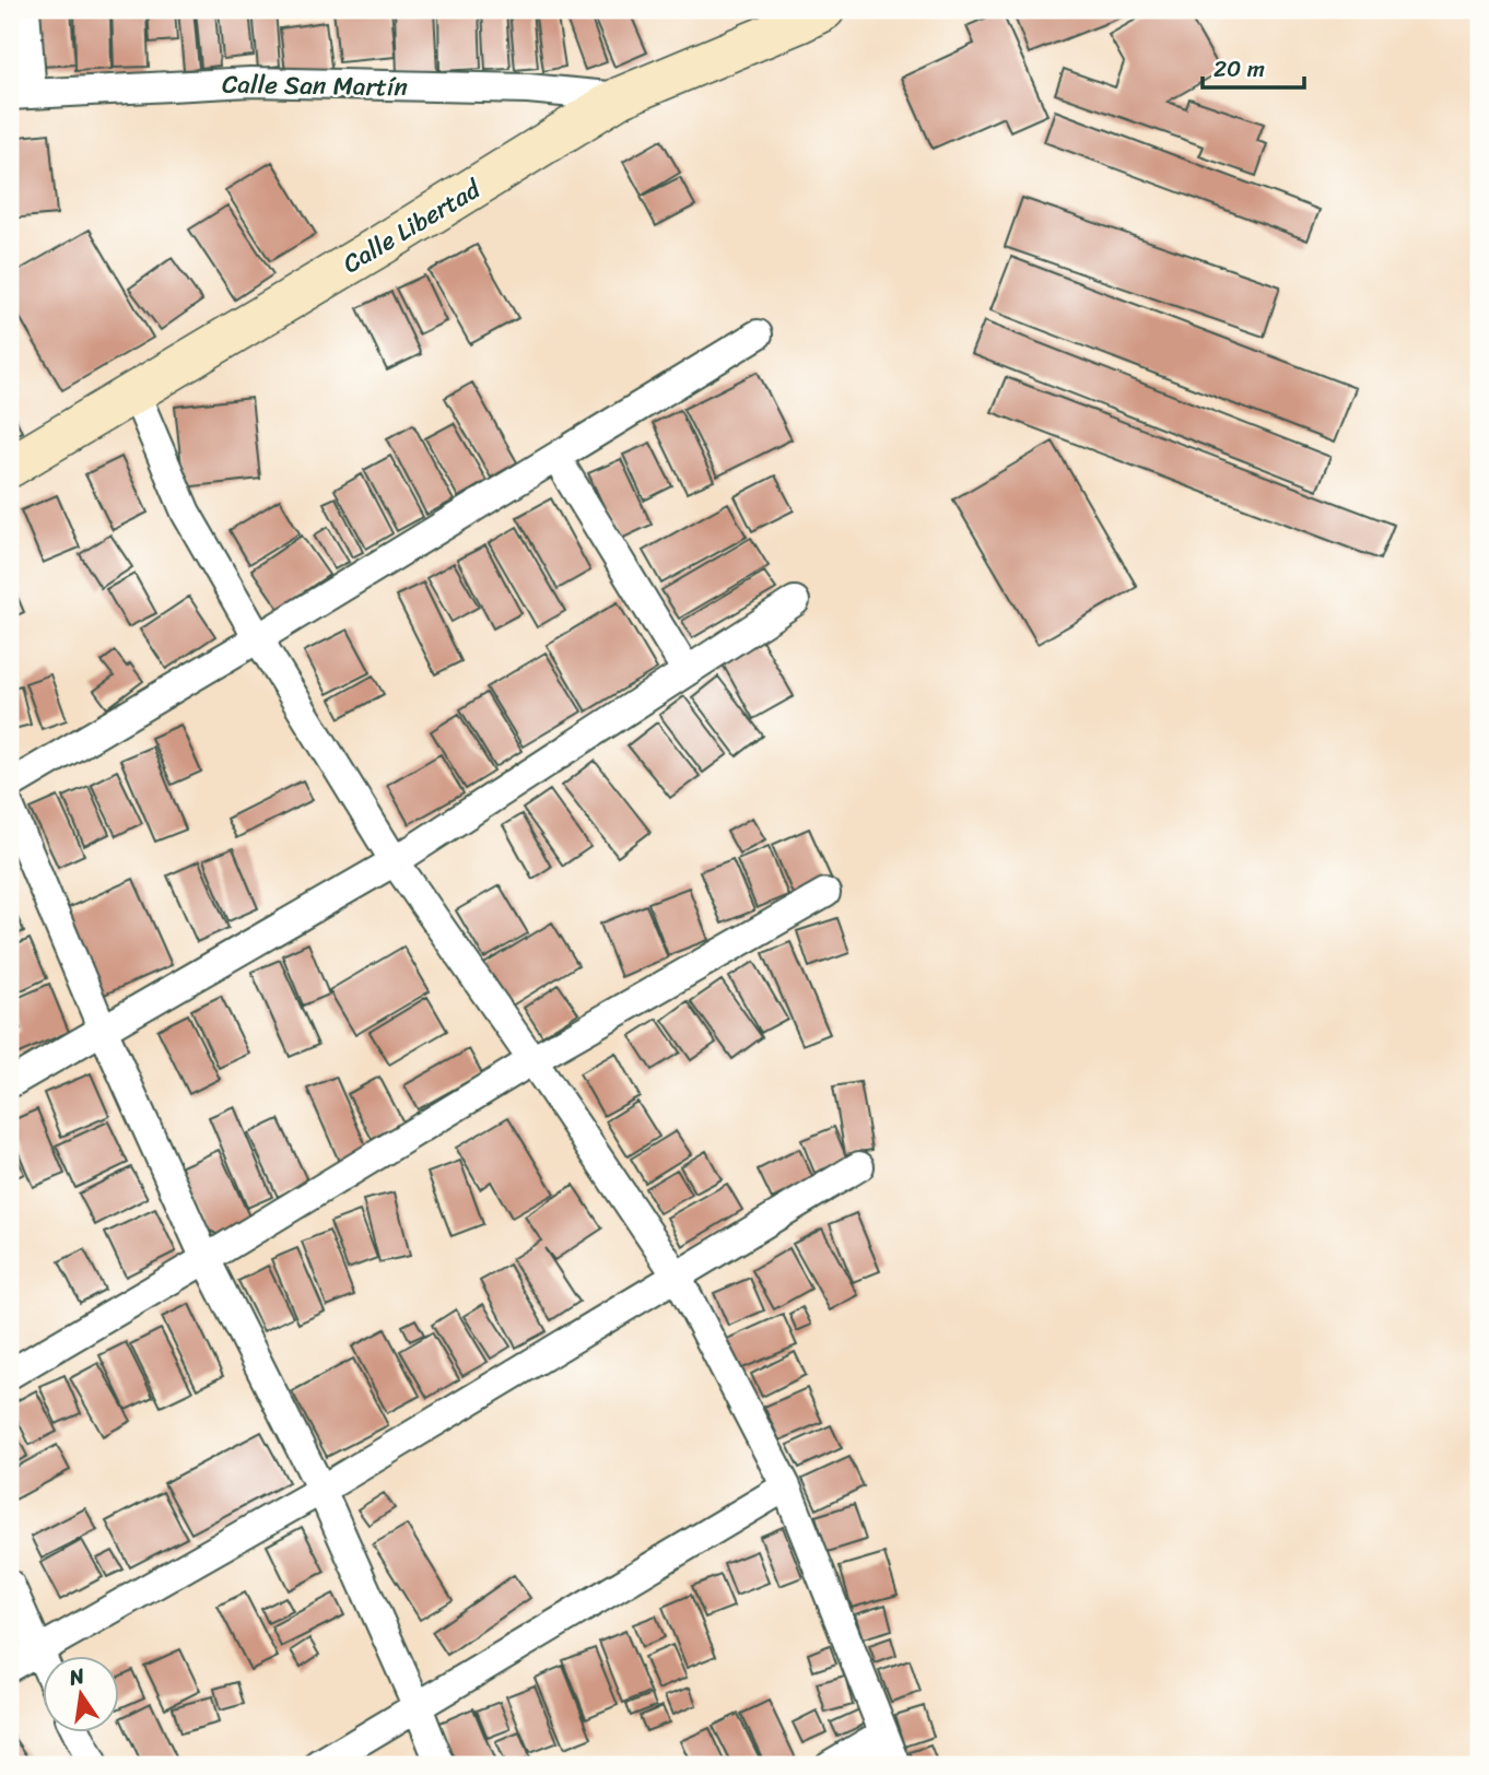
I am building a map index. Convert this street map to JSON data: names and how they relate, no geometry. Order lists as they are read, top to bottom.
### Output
{
  "streets": {
    "street": ["Calle San Martín", "Calle Libertad"]
  },
  "crossings": [
    ["Calle San Martín", "Calle Libertad"]
  ],
  "scale_bar": "20 m",
  "north": "top"
}
